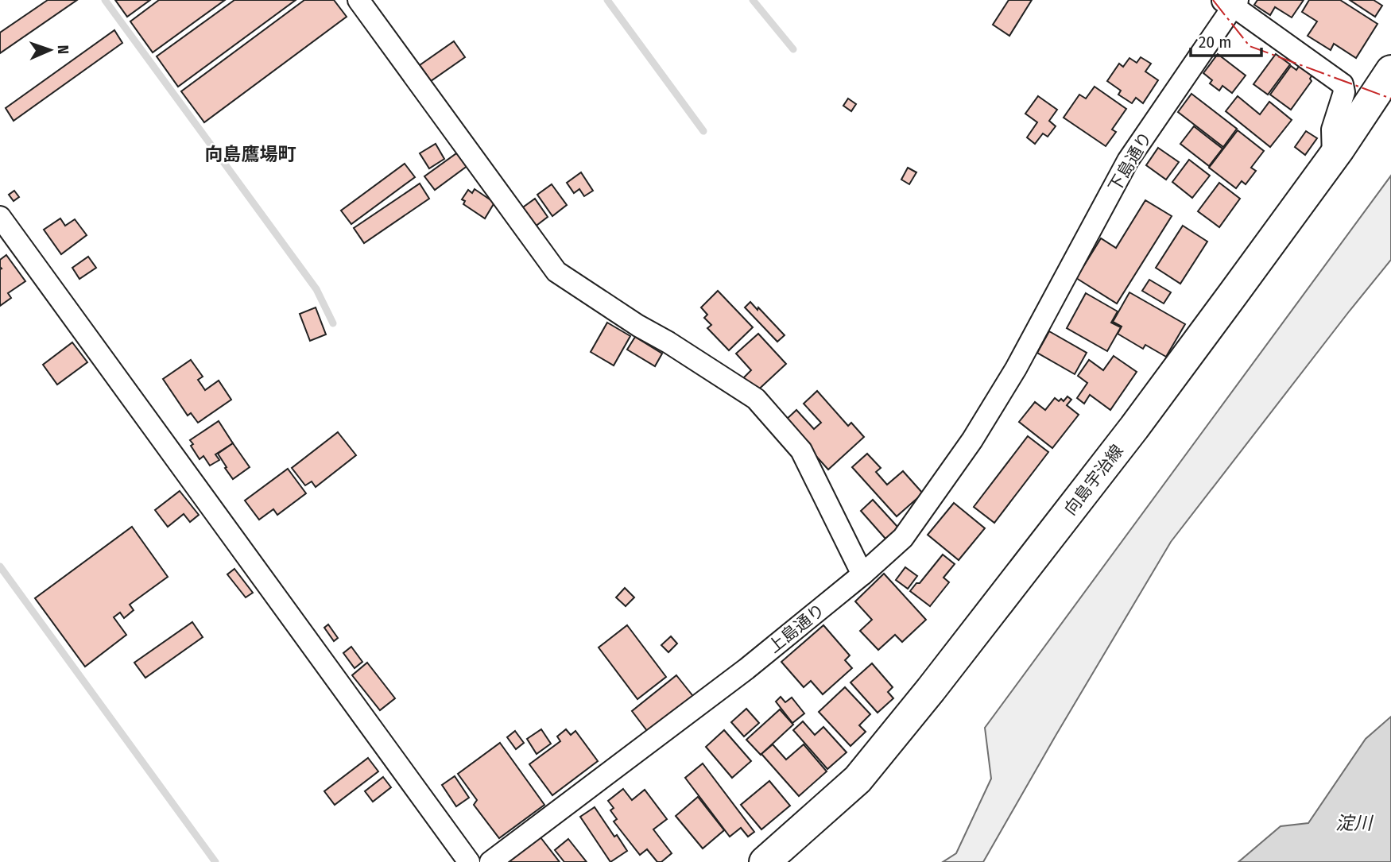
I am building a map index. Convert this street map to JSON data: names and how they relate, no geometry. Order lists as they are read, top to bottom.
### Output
{
  "streets": {
    "main road": ["向島宇治線"],
    "street": ["下島通り", "上島通り"]
  },
  "crossings": [
    ["下島通り", "上島通り"]
  ],
  "districts": ["向島鷹場町"],
  "water": ["淀川"],
  "scale_bar": "20 m",
  "north": "right"
}
